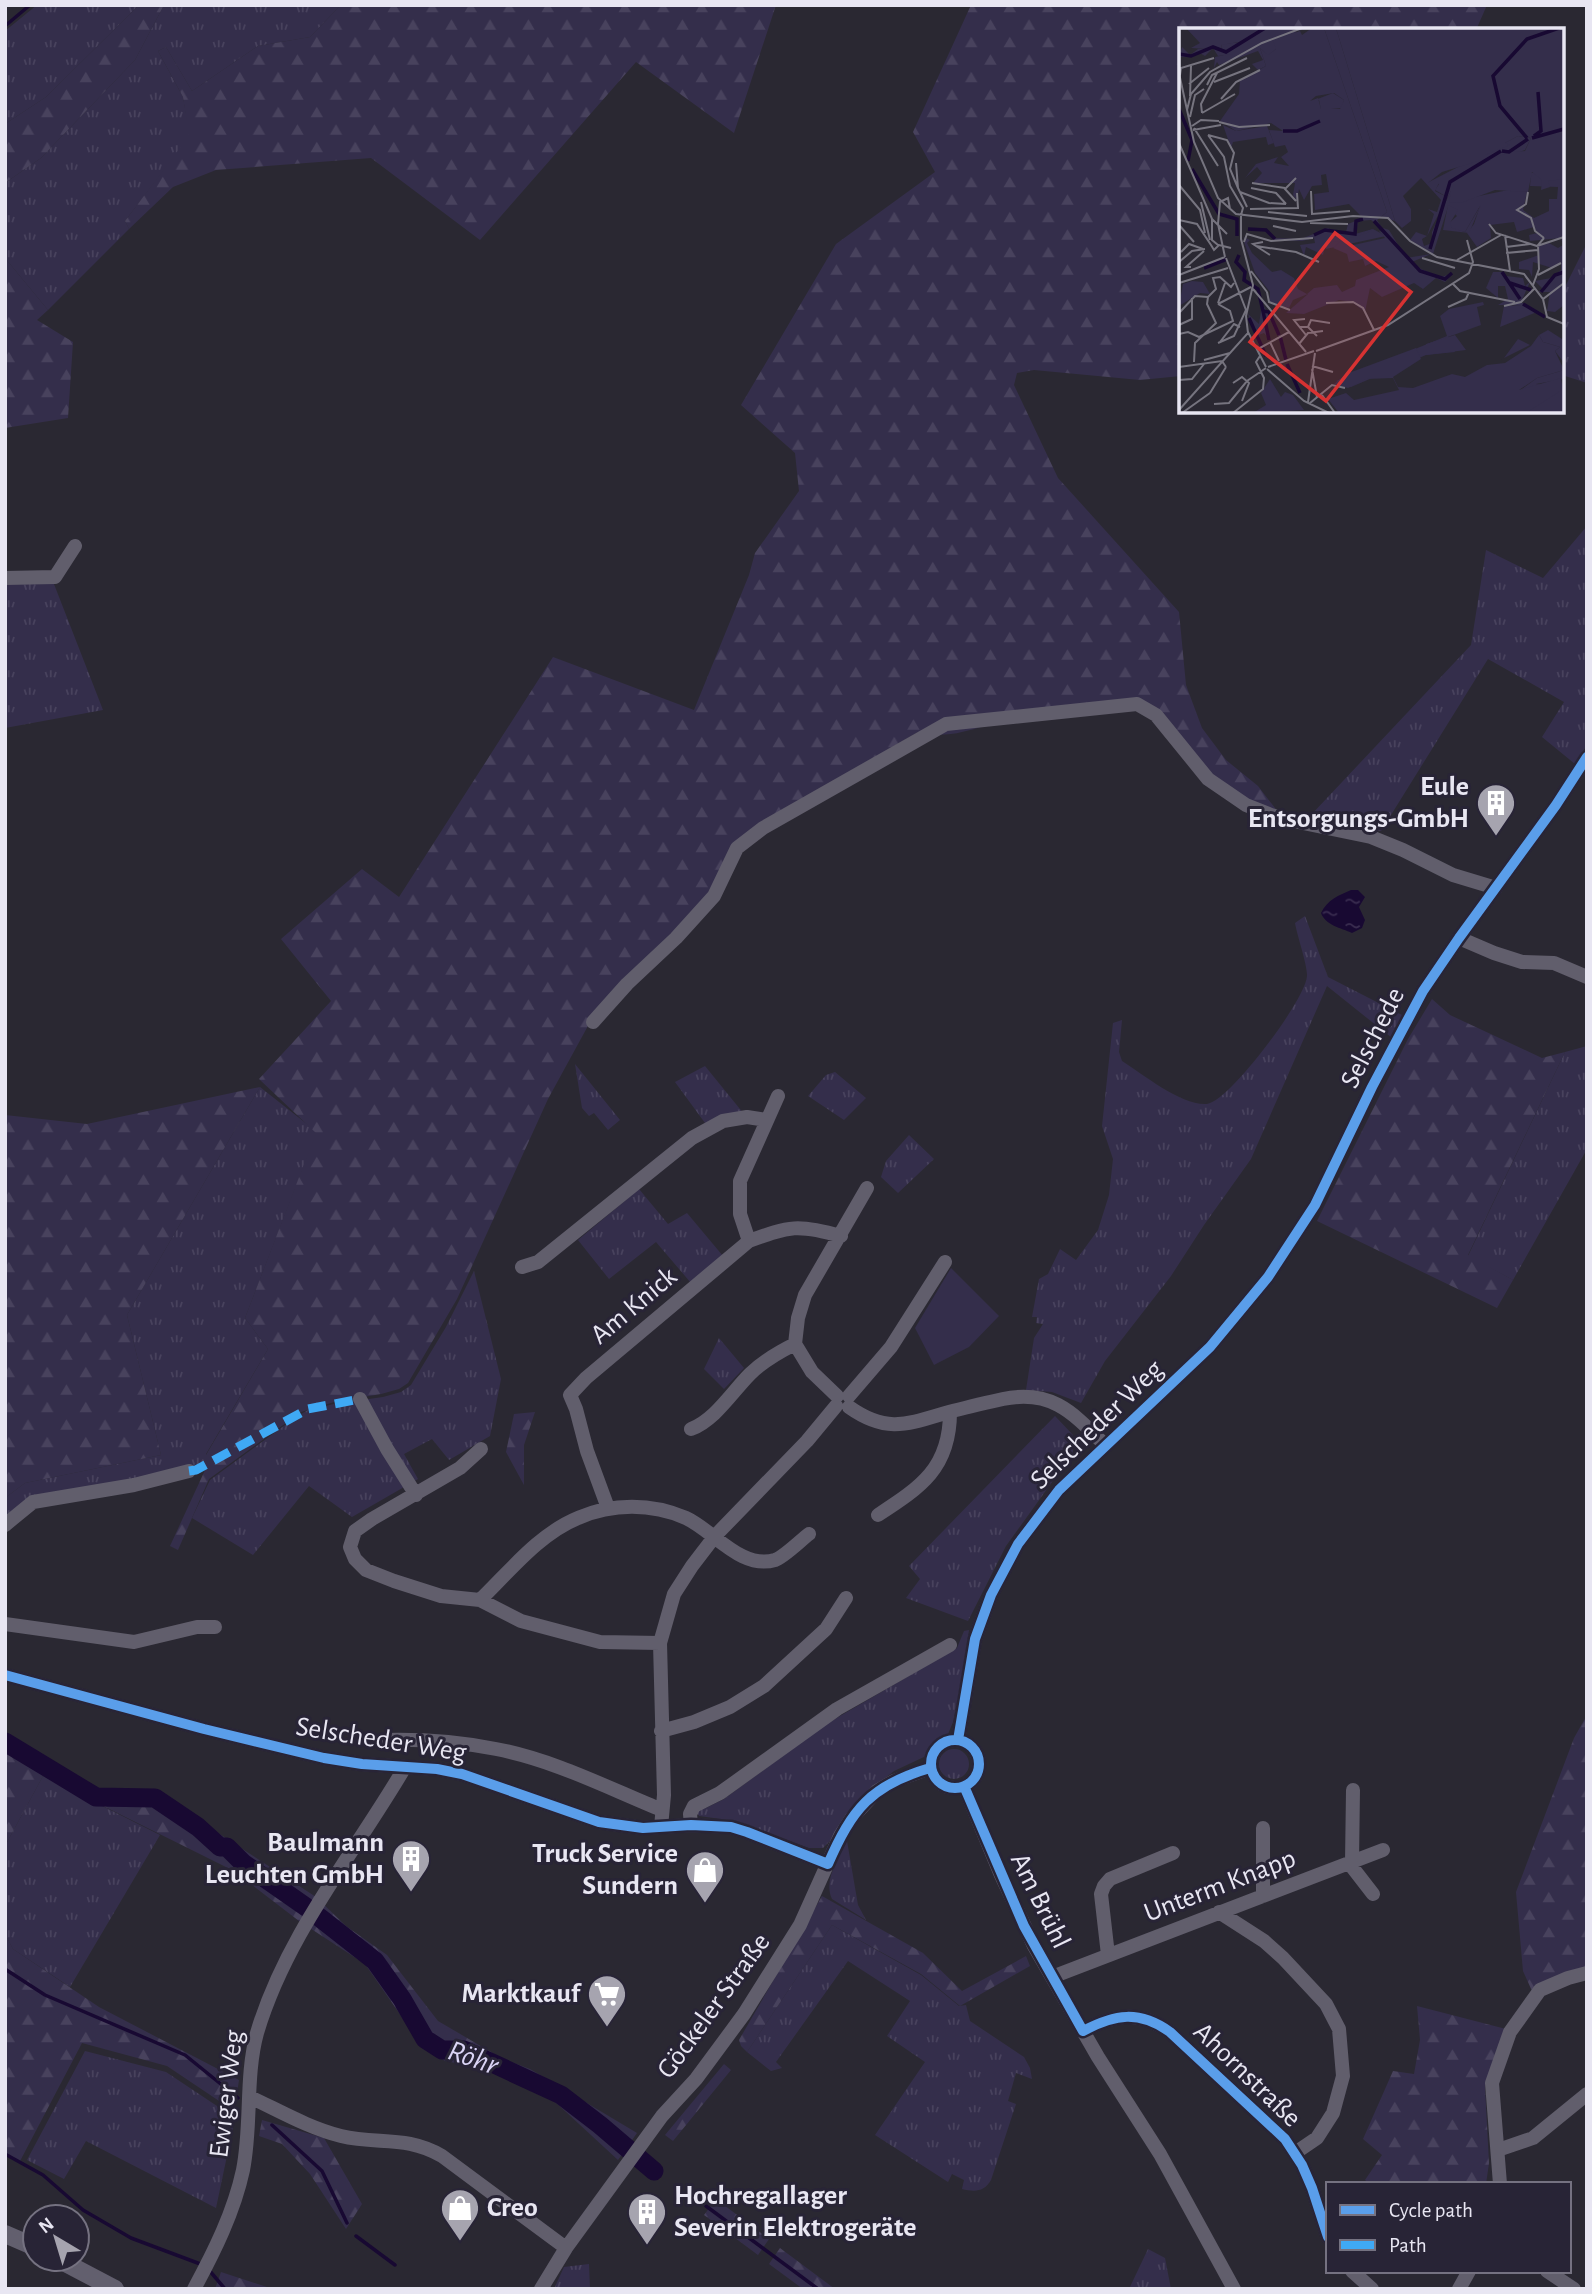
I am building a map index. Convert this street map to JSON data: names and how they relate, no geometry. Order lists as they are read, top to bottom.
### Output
{
  "streets": {
    "street": [
      "Selschede",
      "Am Knick",
      "Selscheder Weg",
      "Unterm Knapp",
      "Am Brühl",
      "Göckeler Straße",
      "Ahornstraße",
      "Ewiger Weg"
    ]
  },
  "crossings": [
    ["Selschede", "Selscheder Weg"],
    ["Selscheder Weg", "Am Brühl"],
    ["Selscheder Weg", "Göckeler Straße"],
    ["Selscheder Weg", "Ewiger Weg"],
    ["Unterm Knapp", "Am Brühl"],
    ["Am Brühl", "Göckeler Straße"],
    ["Am Brühl", "Ahornstraße"]
  ],
  "water": ["Röhr"],
  "places": {
    "building": ["Eule Entsorgungs-GmbH", "Baulmann Leuchten GmbH", "Hochregallager Severin Elektrogeräte"],
    "shop": ["Truck Service Sundern", "Creo"],
    "supermarket": ["Marktkauf"]
  },
  "legend": ["Cycle path", "Path"],
  "north": "top left"
}
